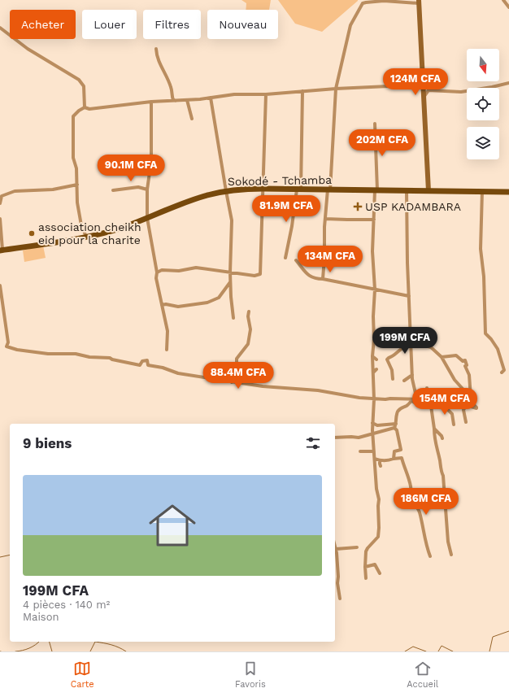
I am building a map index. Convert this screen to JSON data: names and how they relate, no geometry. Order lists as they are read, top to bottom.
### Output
{
  "streets": {
    "main road": ["Sokodé - Tchamba"]
  },
  "places": {
    "health": ["USP KADAMBARA"],
    "other": ["association cheikh eid pour la charite"]
  },
  "north": "bottom",
  "page": {
    "chip": [
      "Acheter",
      "Louer",
      "Filtres",
      "Nouveau"
    ],
    "price": [
      "124M CFA",
      "202M CFA",
      "90.1M CFA",
      "81.9M CFA",
      "134M CFA",
      "199M CFA",
      "88.4M CFA",
      "154M CFA",
      "186M CFA"
    ],
    "heading": "9 biens",
    "list": [
      {
        "name": "199M CFA",
        "note": "4 pièces · 140 m² · Maison"
      }
    ],
    "tabs": ["Carte", "Favoris", "Accueil"]
  }
}
